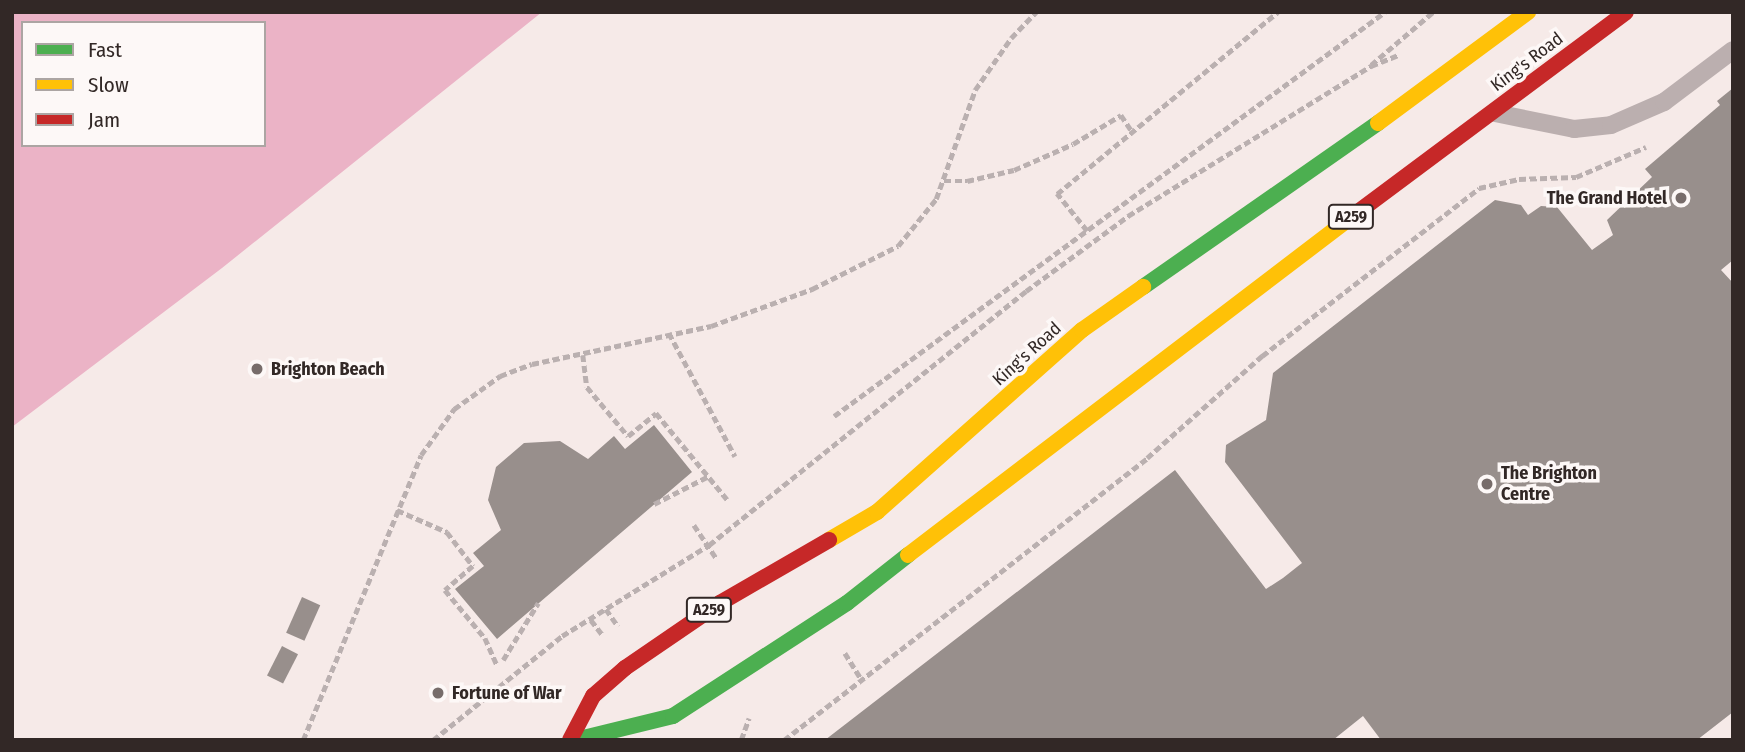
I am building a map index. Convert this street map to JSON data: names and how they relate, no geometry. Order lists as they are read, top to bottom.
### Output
{
  "streets": {
    "main road": ["King's Road", "A259"]
  },
  "places": [
    "The Grand Hotel",
    "Brighton Beach",
    "The Brighton Centre",
    "Fortune of War"
  ],
  "legend": ["Fast", "Slow", "Jam"]
}
